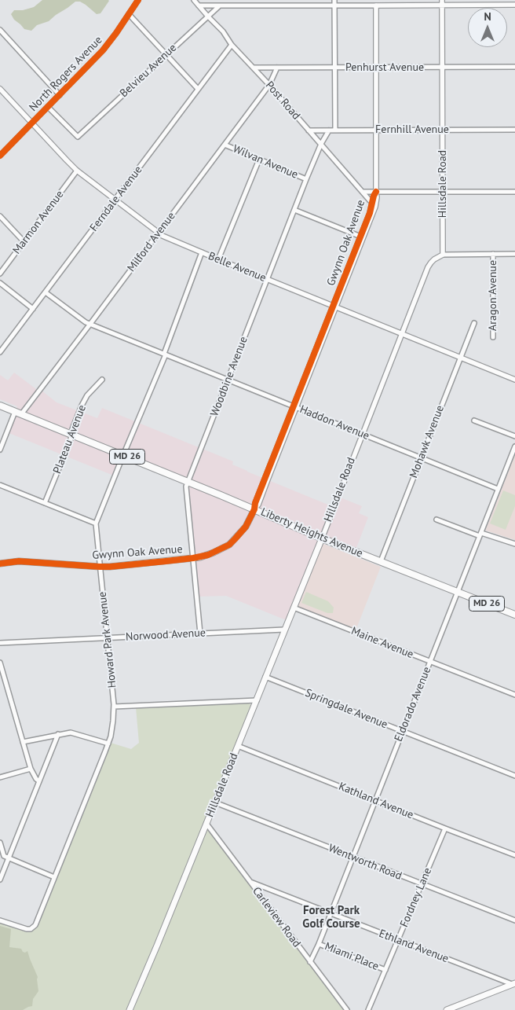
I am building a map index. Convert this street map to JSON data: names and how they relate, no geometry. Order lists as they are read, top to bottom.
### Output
{
  "streets": {
    "main road": [
      "Hillsdale Road",
      "Gwynn Oak Avenue",
      "MD 26",
      "Liberty Heights Avenue"
    ],
    "street": [
      "Penhurst Avenue",
      "Belvieu Avenue",
      "North Rogers Avenue",
      "Post Road",
      "Fernhill Avenue",
      "Wilvan Avenue",
      "Ferndale Avenue",
      "Marmon Avenue",
      "Milford Avenue",
      "Belle Avenue",
      "Aragon Avenue",
      "Woodbine Avenue",
      "Haddon Avenue",
      "Plateau Avenue",
      "Mohawk Avenue",
      "Norwood Avenue",
      "Howard Park Avenue",
      "Maine Avenue",
      "Eldorado Avenue",
      "Springdale Avenue",
      "Kathland Avenue",
      "Wentworth Road",
      "Fordney Lane",
      "Carleview Road",
      "Ethland Avenue",
      "Miami Place"
    ]
  },
  "crossings": [
    ["Penhurst Avenue", "Post Road"],
    ["Penhurst Avenue", "Hillsdale Road"],
    ["Penhurst Avenue", "Milford Avenue"],
    ["Penhurst Avenue", "Gwynn Oak Avenue"],
    ["Belvieu Avenue", "North Rogers Avenue"],
    ["Belvieu Avenue", "Post Road"],
    ["North Rogers Avenue", "Belle Avenue"],
    ["Post Road", "Fernhill Avenue"],
    ["Post Road", "Ferndale Avenue"],
    ["Post Road", "Milford Avenue"],
    ["Post Road", "Gwynn Oak Avenue"],
    ["Post Road", "Woodbine Avenue"],
    ["Fernhill Avenue", "Hillsdale Road"],
    ["Fernhill Avenue", "Gwynn Oak Avenue"],
    ["Fernhill Avenue", "Woodbine Avenue"],
    ["Wilvan Avenue", "Milford Avenue"],
    ["Wilvan Avenue", "Woodbine Avenue"],
    ["Hillsdale Road", "Belle Avenue"],
    ["Hillsdale Road", "Haddon Avenue"],
    ["Hillsdale Road", "Liberty Heights Avenue"],
    ["Hillsdale Road", "Norwood Avenue"],
    ["Hillsdale Road", "Maine Avenue"],
    ["Hillsdale Road", "Springdale Avenue"],
    ["Hillsdale Road", "Kathland Avenue"],
    ["Hillsdale Road", "Wentworth Road"],
    ["Hillsdale Road", "Carleview Road"],
    ["Ferndale Avenue", "Belle Avenue"],
    ["Ferndale Avenue", "Haddon Avenue"],
    ["Marmon Avenue", "Belle Avenue"],
    ["Milford Avenue", "Belle Avenue"],
    ["Milford Avenue", "Haddon Avenue"],
    ["Milford Avenue", "Liberty Heights Avenue"],
    ["Gwynn Oak Avenue", "Belle Avenue"],
    ["Gwynn Oak Avenue", "Woodbine Avenue"],
    ["Gwynn Oak Avenue", "Haddon Avenue"],
    ["Gwynn Oak Avenue", "Liberty Heights Avenue"],
    ["Gwynn Oak Avenue", "Howard Park Avenue"],
    ["Belle Avenue", "Woodbine Avenue"],
    ["Belle Avenue", "Mohawk Avenue"],
    ["Belle Avenue", "Howard Park Avenue"],
    ["Woodbine Avenue", "Haddon Avenue"],
    ["Woodbine Avenue", "Liberty Heights Avenue"],
    ["Woodbine Avenue", "Norwood Avenue"],
    ["Haddon Avenue", "Mohawk Avenue"],
    ["Haddon Avenue", "Howard Park Avenue"],
    ["Haddon Avenue", "Eldorado Avenue"],
    ["Plateau Avenue", "Liberty Heights Avenue"],
    ["Mohawk Avenue", "Liberty Heights Avenue"],
    ["Liberty Heights Avenue", "Howard Park Avenue"],
    ["Liberty Heights Avenue", "Eldorado Avenue"],
    ["Norwood Avenue", "Howard Park Avenue"],
    ["Maine Avenue", "Eldorado Avenue"],
    ["Eldorado Avenue", "Springdale Avenue"],
    ["Eldorado Avenue", "Kathland Avenue"],
    ["Eldorado Avenue", "Wentworth Road"],
    ["Eldorado Avenue", "Carleview Road"],
    ["Eldorado Avenue", "Ethland Avenue"],
    ["Eldorado Avenue", "Miami Place"],
    ["Kathland Avenue", "Fordney Lane"],
    ["Wentworth Road", "Fordney Lane"],
    ["Fordney Lane", "Ethland Avenue"],
    ["Fordney Lane", "Miami Place"],
    ["Carleview Road", "Ethland Avenue"]
  ],
  "districts": ["Forest Park Golf Course"],
  "north": "top"
}
